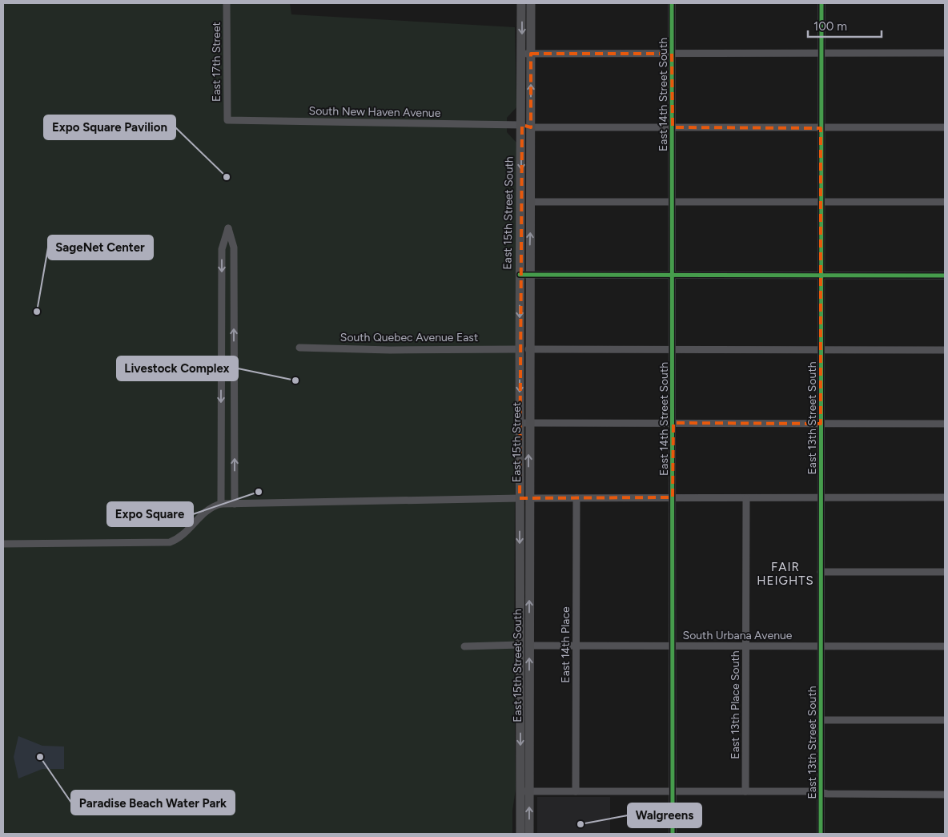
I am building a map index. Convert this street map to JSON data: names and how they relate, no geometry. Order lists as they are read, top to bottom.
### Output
{
  "streets": {
    "main road": ["East 15th Street South", "East 15th Street"],
    "street": [
      "East 17th Street",
      "East 14th Street South",
      "South New Haven Avenue",
      "South Quebec Avenue East",
      "East 13th Street South",
      "South Urbana Avenue",
      "East 14th Place",
      "East 13th Place South"
    ]
  },
  "crossings": [
    ["East 17th Street", "South New Haven Avenue"],
    ["East 14th Street South", "South New Haven Avenue"],
    ["East 14th Street South", "South Quebec Avenue East"],
    ["East 14th Street South", "South Urbana Avenue"],
    ["South New Haven Avenue", "East 15th Street South"],
    ["South New Haven Avenue", "East 13th Street South"],
    ["East 15th Street South", "South Quebec Avenue East"],
    ["East 15th Street South", "East 15th Street"],
    ["East 15th Street South", "South Urbana Avenue"],
    ["South Quebec Avenue East", "East 13th Street South"],
    ["East 13th Street South", "South Urbana Avenue"],
    ["South Urbana Avenue", "East 14th Place"],
    ["South Urbana Avenue", "East 13th Place South"]
  ],
  "districts": ["FAIR HEIGHTS"],
  "places": [
    "Expo Square Pavilion",
    "SageNet Center",
    "Livestock Complex",
    "Expo Square",
    "Paradise Beach Water Park",
    "Walgreens"
  ],
  "scale_bar": "100 m"
}
